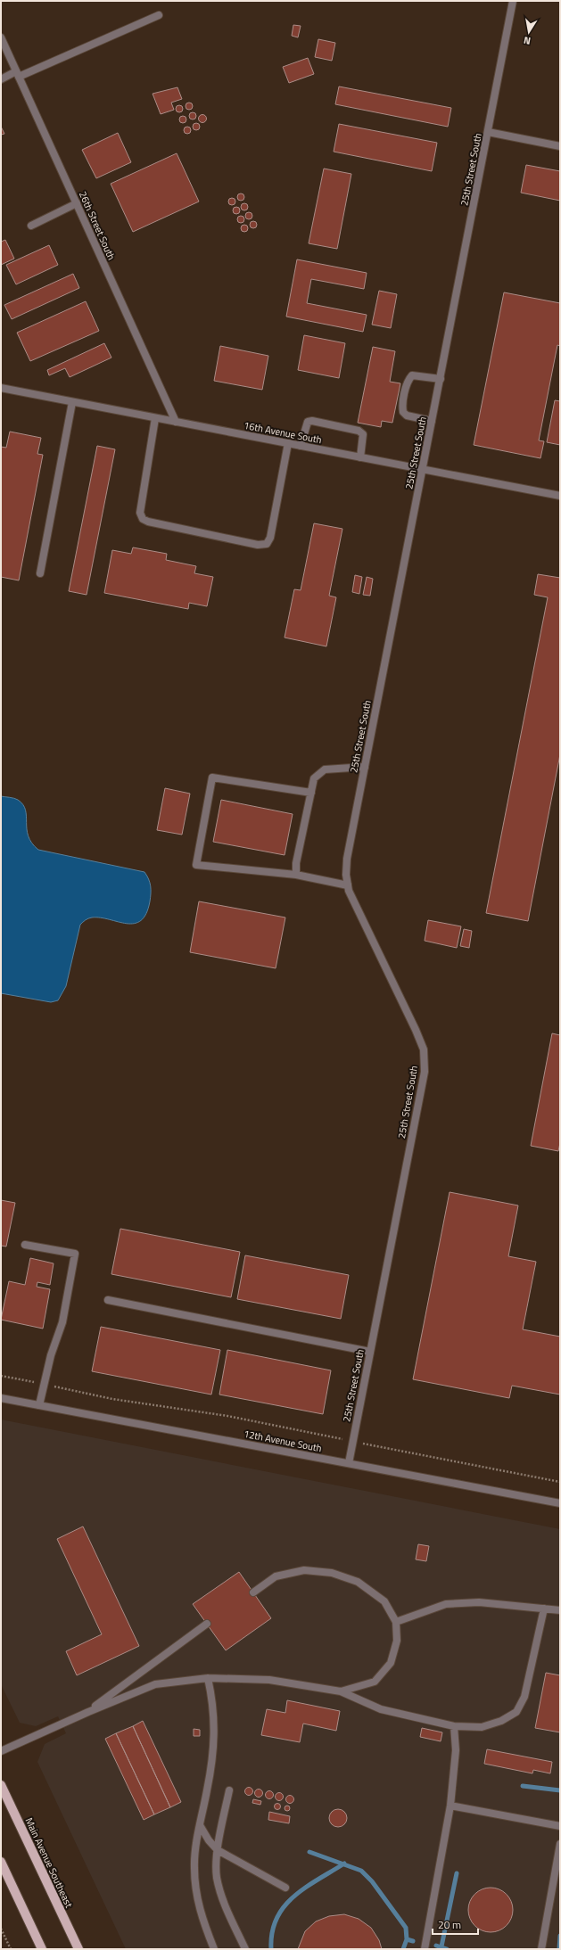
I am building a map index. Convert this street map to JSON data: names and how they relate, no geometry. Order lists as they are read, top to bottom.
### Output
{
  "streets": {
    "main road": ["Main Avenue Southeast"],
    "street": [
      "25th Street South",
      "26th Street South",
      "16th Avenue South",
      "12th Avenue South"
    ]
  },
  "crossings": [
    ["25th Street South", "16th Avenue South"],
    ["25th Street South", "12th Avenue South"],
    ["26th Street South", "16th Avenue South"]
  ],
  "scale_bar": "20 m",
  "north": "bottom"
}
